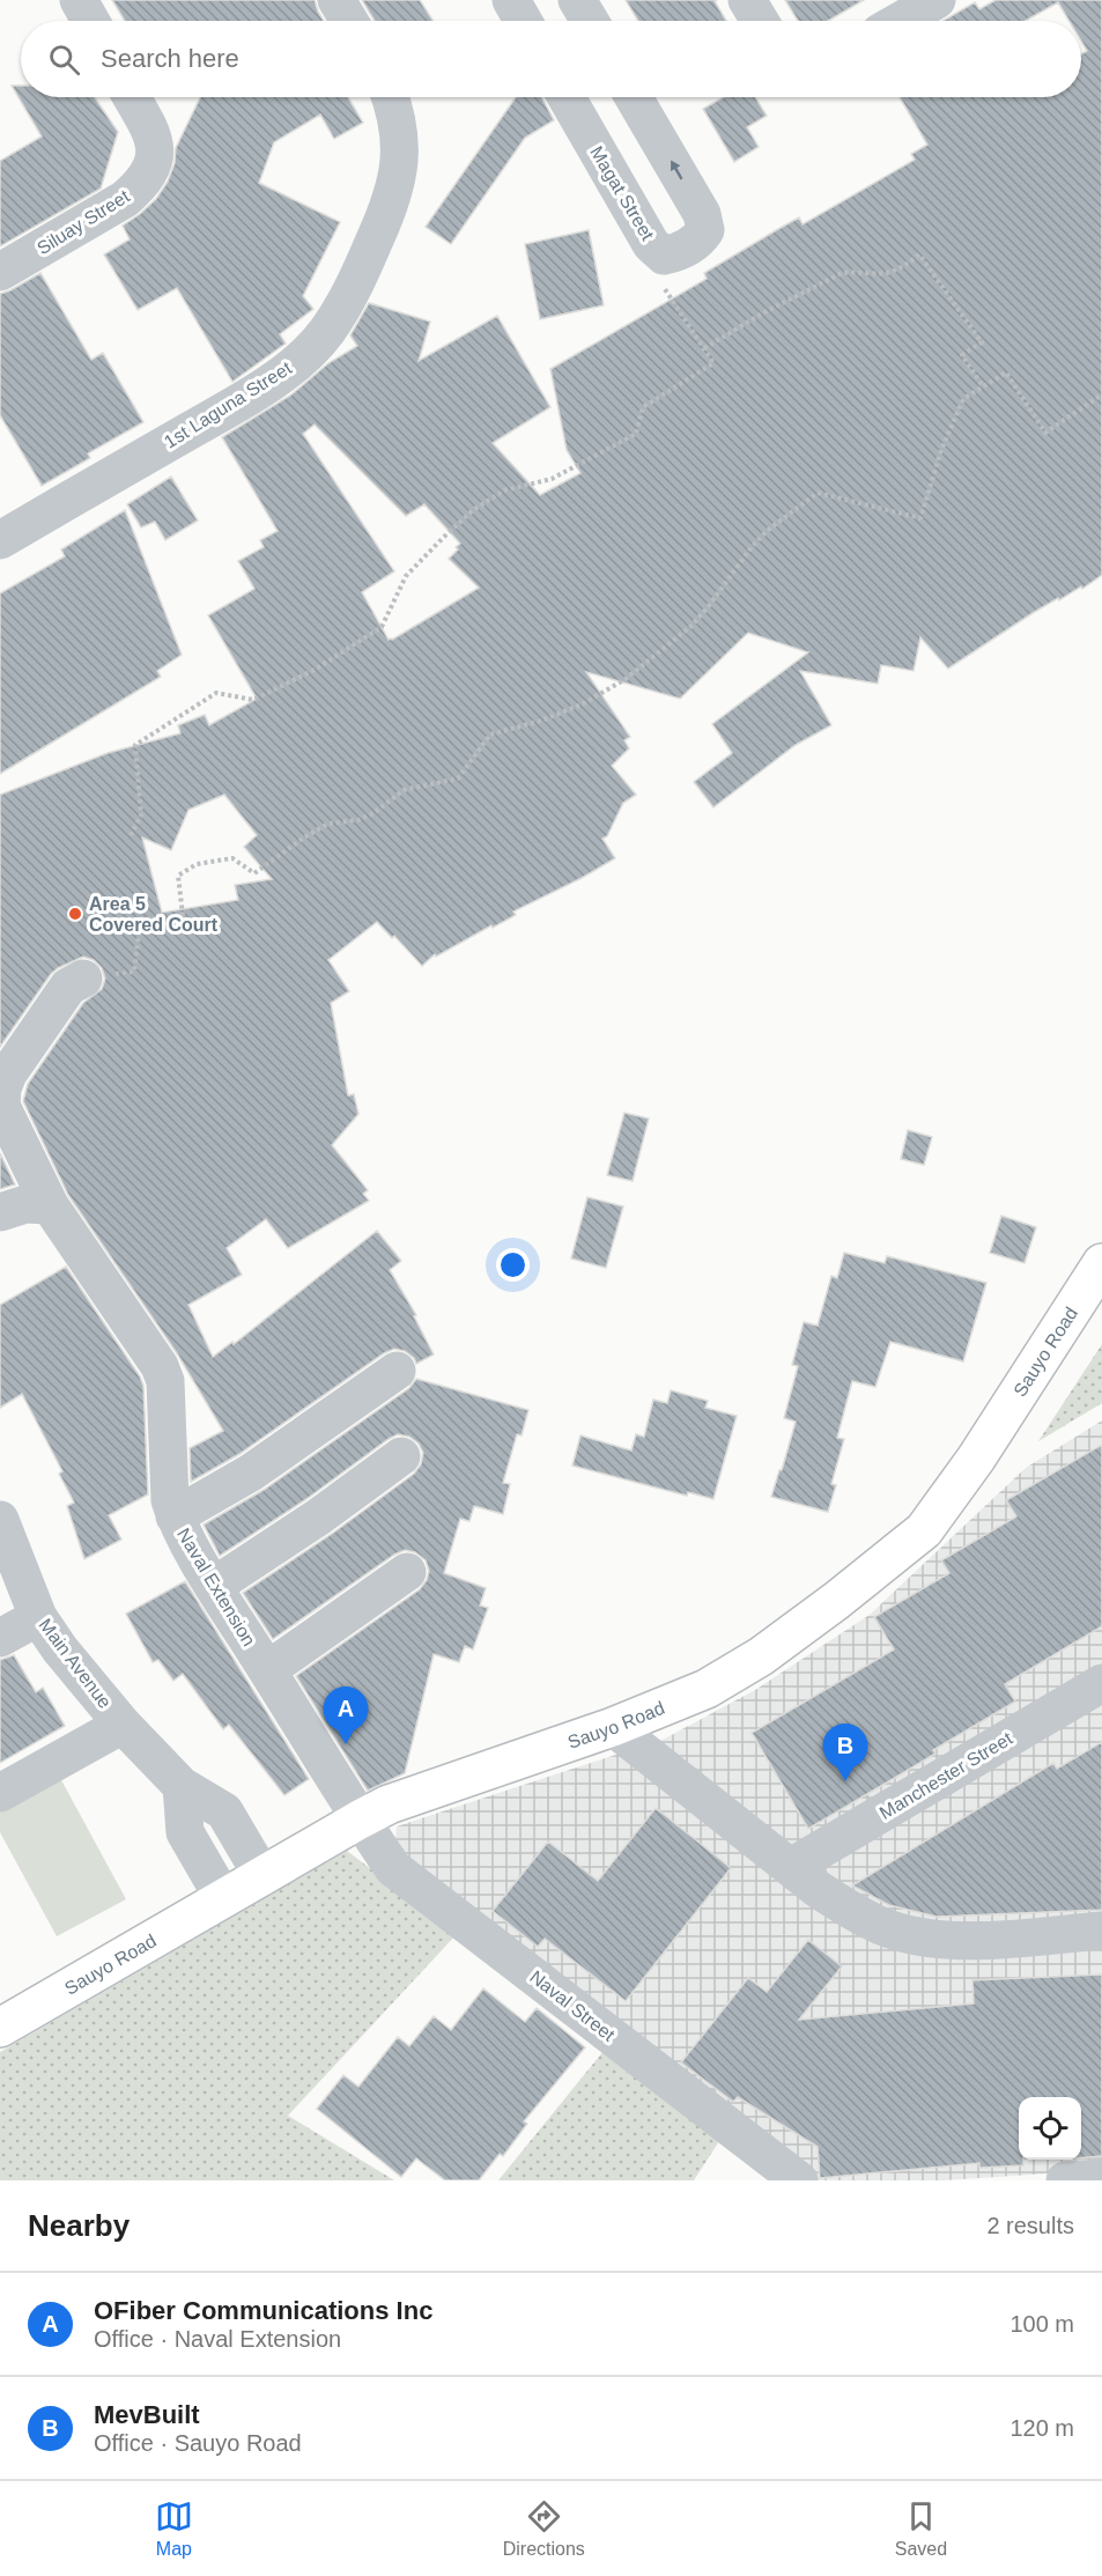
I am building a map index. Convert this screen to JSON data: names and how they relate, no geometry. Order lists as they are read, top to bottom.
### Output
{
  "streets": {
    "main road": ["Sauyo Road"],
    "street": [
      "Magat Street",
      "Siluay Street",
      "1st Laguna Street",
      "Naval Extension",
      "Main Avenue",
      "Manchester Street",
      "Naval Street"
    ]
  },
  "crossings": [
    ["Sauyo Road", "Naval Extension"],
    ["Sauyo Road", "Main Avenue"],
    ["Sauyo Road", "Naval Street"],
    ["Naval Extension", "Naval Street"]
  ],
  "places": ["Area 5 Covered Court"],
  "page": {
    "search": "Search here",
    "pins": ["A", "B"],
    "heading": ["Nearby", "2 results"],
    "list": [
      {
        "mark": "A",
        "name": "OFiber Communications Inc",
        "note": "Office · Naval Extension",
        "value": "100 m"
      },
      {
        "mark": "B",
        "name": "MevBuilt",
        "note": "Office · Sauyo Road",
        "value": "120 m"
      }
    ],
    "nav": ["Map", "Directions", "Saved"]
  }
}
